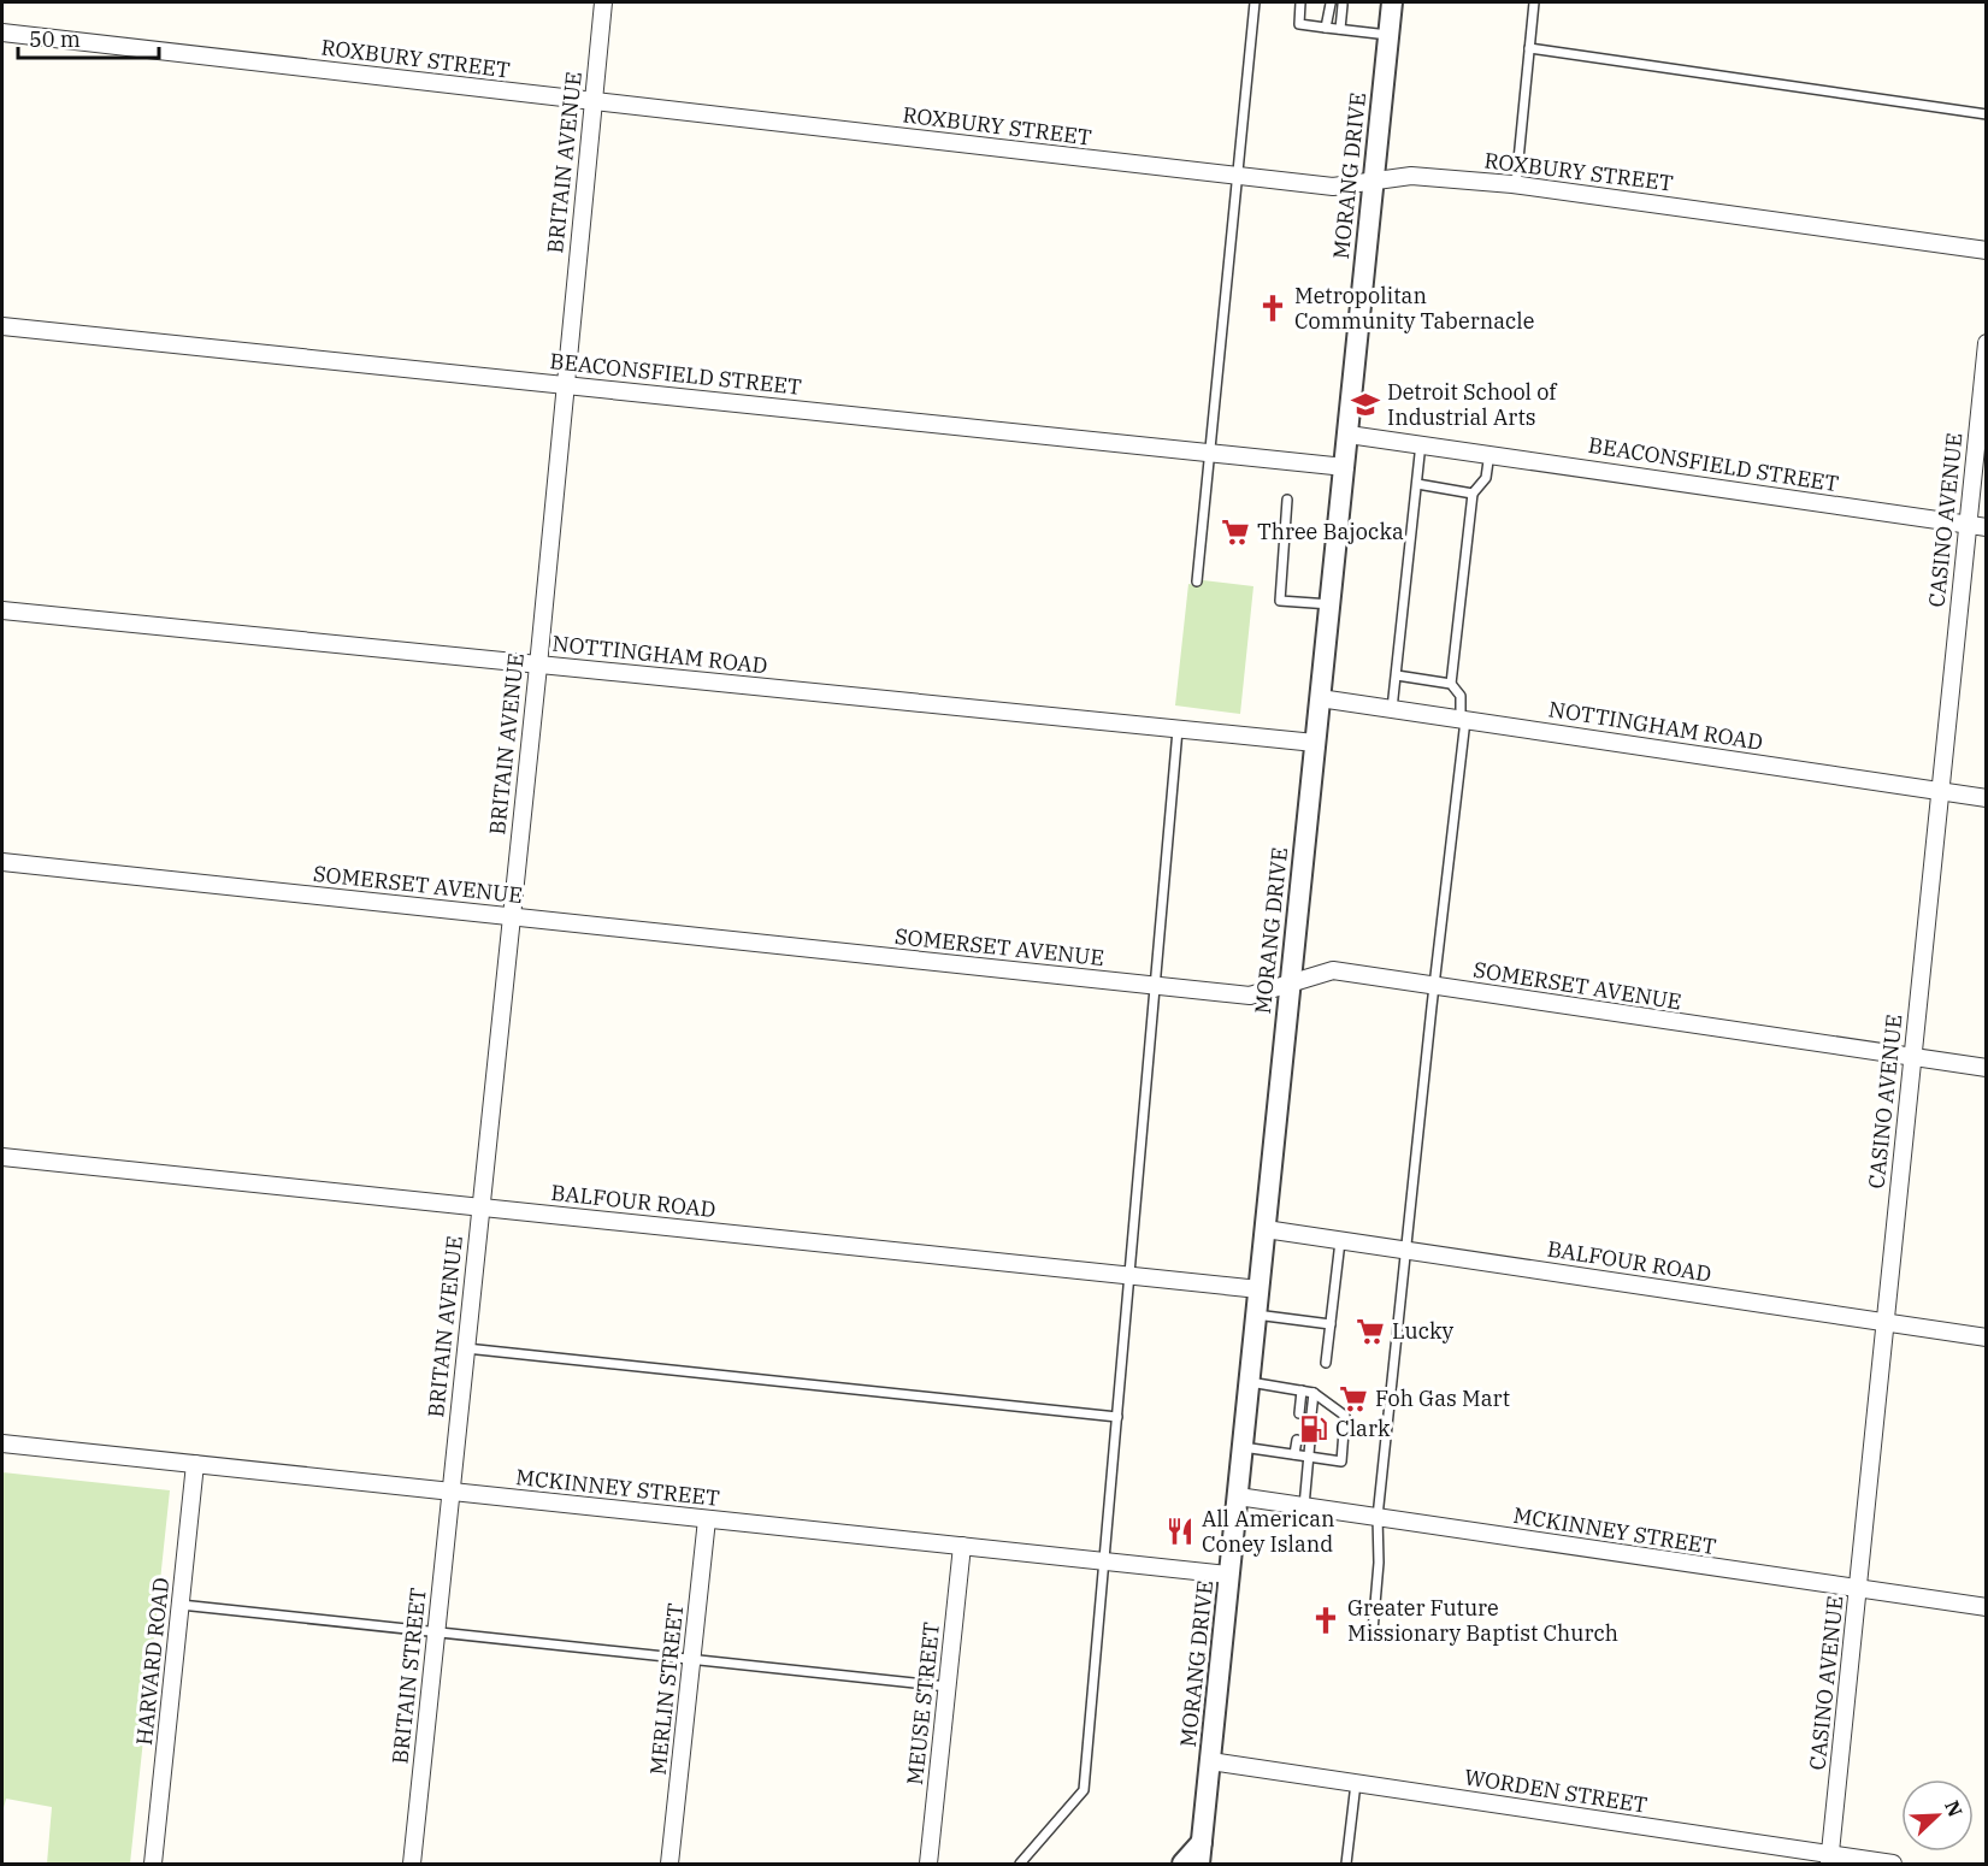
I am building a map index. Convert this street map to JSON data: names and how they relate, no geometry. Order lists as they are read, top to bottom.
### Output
{
  "streets": {
    "street": [
      "ROXBURY STREET",
      "BRITAIN AVENUE",
      "MORANG DRIVE",
      "BEACONSFIELD STREET",
      "CASINO AVENUE",
      "NOTTINGHAM ROAD",
      "SOMERSET AVENUE",
      "BALFOUR ROAD",
      "MCKINNEY STREET",
      "HARVARD ROAD",
      "BRITAIN STREET",
      "MERLIN STREET",
      "MEUSE STREET",
      "WORDEN STREET"
    ]
  },
  "crossings": [
    ["ROXBURY STREET", "BRITAIN AVENUE"],
    ["ROXBURY STREET", "MORANG DRIVE"],
    ["BRITAIN AVENUE", "BEACONSFIELD STREET"],
    ["BRITAIN AVENUE", "NOTTINGHAM ROAD"],
    ["BRITAIN AVENUE", "SOMERSET AVENUE"],
    ["BRITAIN AVENUE", "BALFOUR ROAD"],
    ["BRITAIN AVENUE", "MCKINNEY STREET"],
    ["BRITAIN AVENUE", "BRITAIN STREET"],
    ["MORANG DRIVE", "BEACONSFIELD STREET"],
    ["MORANG DRIVE", "NOTTINGHAM ROAD"],
    ["MORANG DRIVE", "SOMERSET AVENUE"],
    ["MORANG DRIVE", "BALFOUR ROAD"],
    ["MORANG DRIVE", "MCKINNEY STREET"],
    ["MORANG DRIVE", "WORDEN STREET"],
    ["BEACONSFIELD STREET", "CASINO AVENUE"],
    ["CASINO AVENUE", "NOTTINGHAM ROAD"],
    ["CASINO AVENUE", "SOMERSET AVENUE"],
    ["CASINO AVENUE", "BALFOUR ROAD"],
    ["CASINO AVENUE", "MCKINNEY STREET"],
    ["CASINO AVENUE", "WORDEN STREET"],
    ["MCKINNEY STREET", "HARVARD ROAD"],
    ["MCKINNEY STREET", "BRITAIN STREET"],
    ["MCKINNEY STREET", "MERLIN STREET"],
    ["MCKINNEY STREET", "MEUSE STREET"]
  ],
  "places": {
    "church": ["Metropolitan Community Tabernacle", "Greater Future Missionary Baptist Church"],
    "school or university": ["Detroit School of Industrial Arts"],
    "supermarket": ["Three Bajocka", "Lucky", "Foh Gas Mart"],
    "fuel station": ["Clark"],
    "restaurant": ["All American Coney Island"]
  },
  "scale_bar": "50 m",
  "north": "top right"
}
